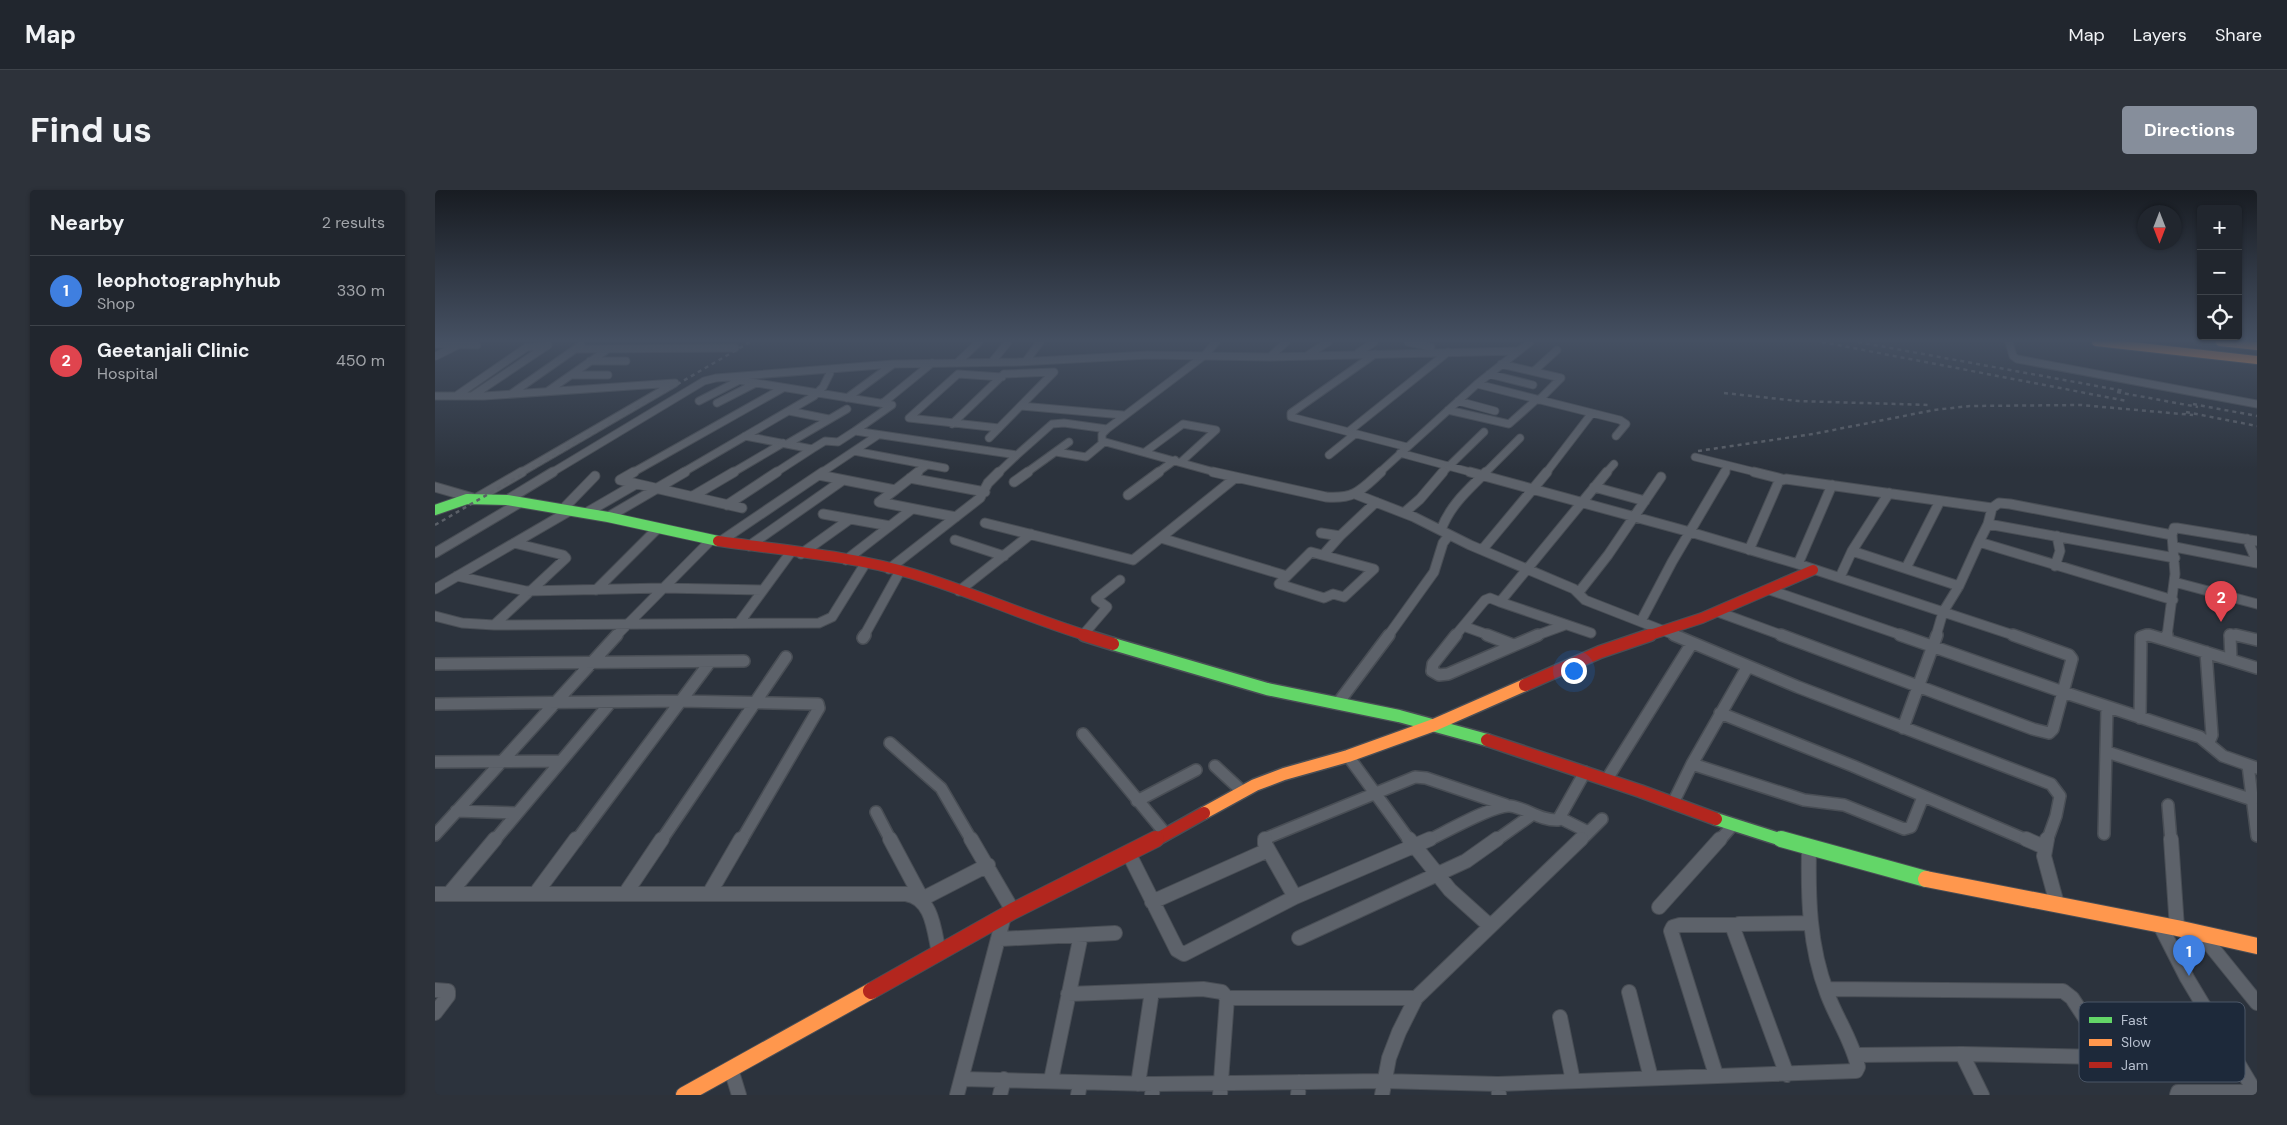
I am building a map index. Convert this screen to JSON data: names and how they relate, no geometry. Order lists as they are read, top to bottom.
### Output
{
  "legend": ["Fast", "Slow", "Jam"],
  "north": "bottom",
  "page": {
    "header": "Map",
    "nav": ["Map", "Layers", "Share"],
    "buttons": "Directions",
    "title": "Find us",
    "heading": ["Nearby", "2 results"],
    "map_buttons": ["+", "−"],
    "list": [
      {
        "mark": "1",
        "name": "leophotographyhub",
        "note": "Shop",
        "value": "330 m"
      },
      {
        "mark": "2",
        "name": "Geetanjali Clinic",
        "note": "Hospital",
        "value": "450 m"
      }
    ],
    "pins": ["2", "1"]
  }
}
